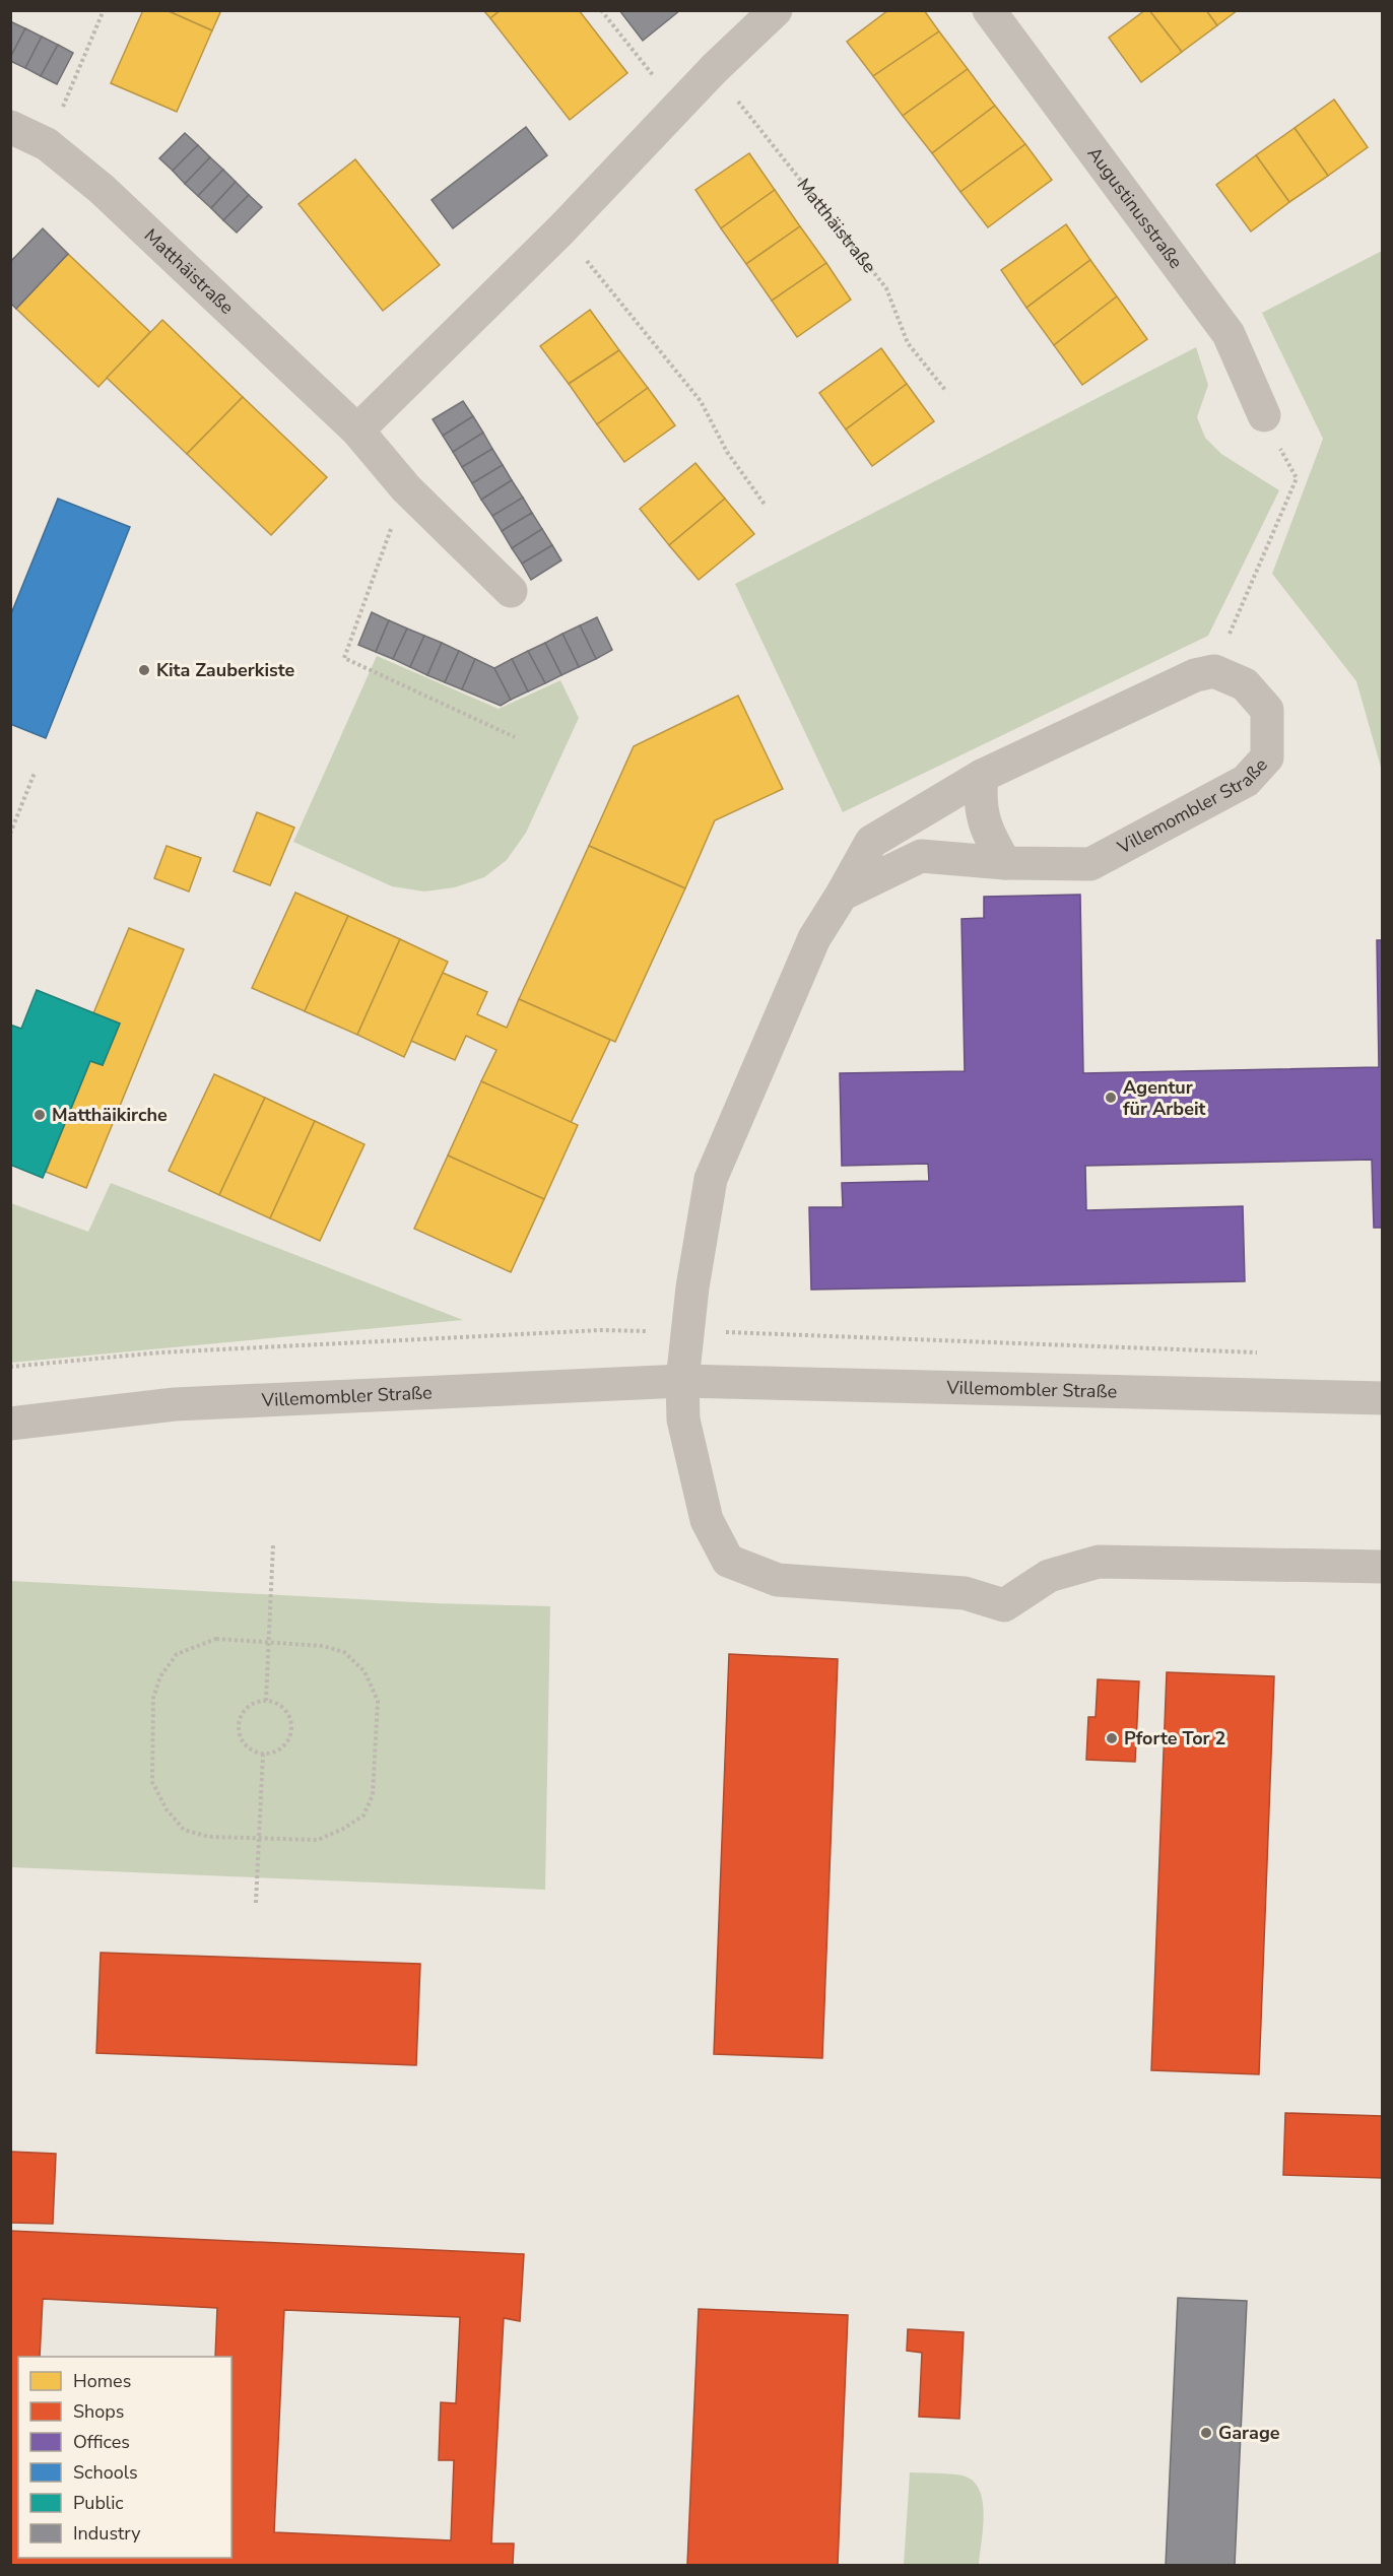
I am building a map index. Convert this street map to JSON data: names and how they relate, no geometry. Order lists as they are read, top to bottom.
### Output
{
  "streets": {
    "street": ["Augustinusstraße", "Matthäistraße", "Villemombler Straße"]
  },
  "places": [
    "Kita Zauberkiste",
    "Agentur für Arbeit",
    "Matthäikirche",
    "Pforte Tor 2",
    "Garage"
  ],
  "legend": [
    "Homes",
    "Shops",
    "Offices",
    "Schools",
    "Public",
    "Industry"
  ]
}
